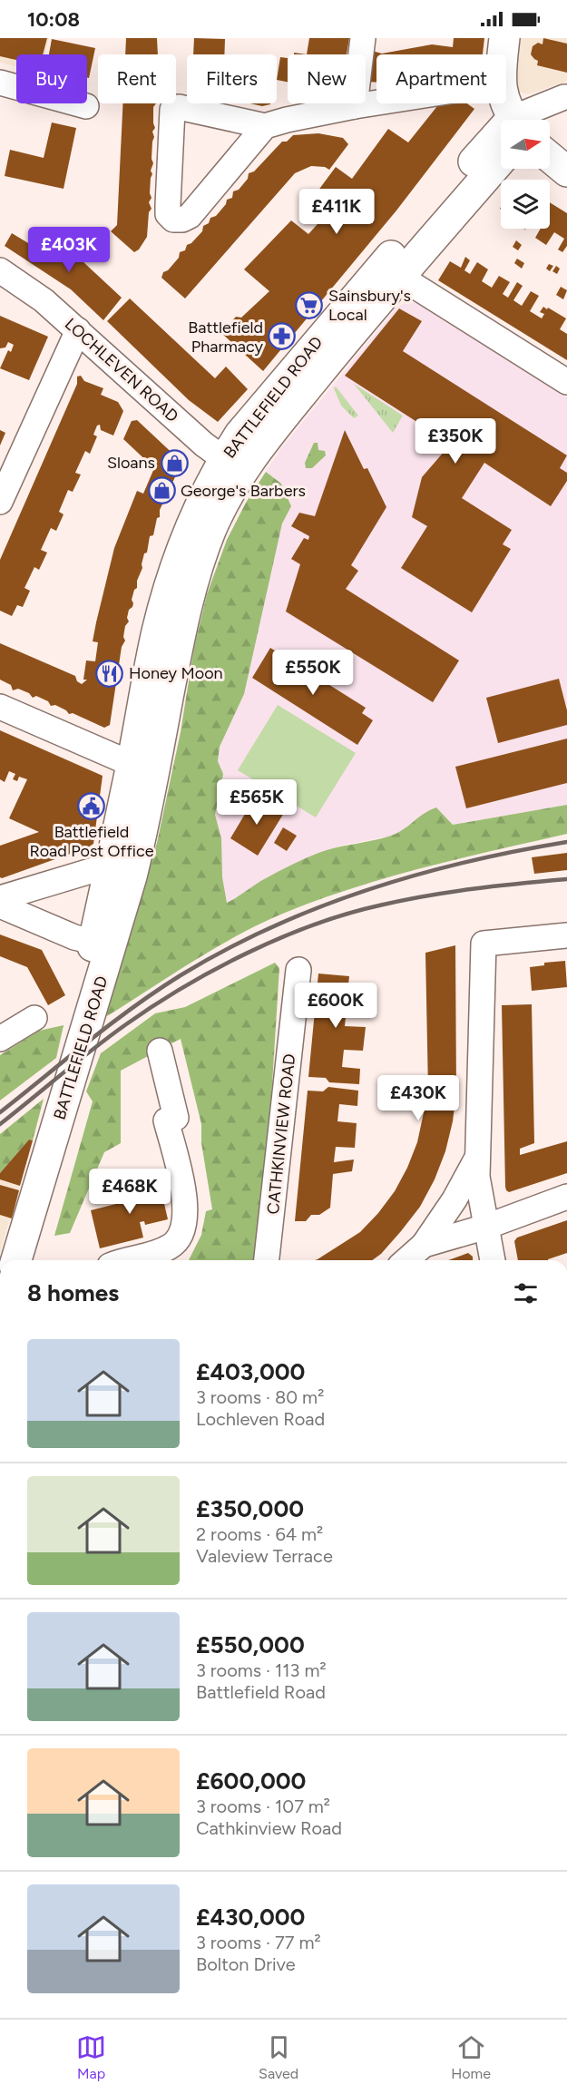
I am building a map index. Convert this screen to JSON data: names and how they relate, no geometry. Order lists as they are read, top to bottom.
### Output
{
  "streets": {
    "main road": ["BATTLEFIELD ROAD"],
    "street": ["LOCHLEVEN ROAD", "CATHKINVIEW ROAD"]
  },
  "crossings": [
    ["LOCHLEVEN ROAD", "BATTLEFIELD ROAD"]
  ],
  "places": {
    "supermarket": ["Sainsbury's Local"],
    "pharmacy": ["Battlefield Pharmacy"],
    "shop": ["Sloans", "George's Barbers"],
    "restaurant": ["Honey Moon"],
    "public building": ["Battlefield Road Post Office"]
  },
  "north": "right",
  "page": {
    "status": "10:08",
    "chip": [
      "Buy",
      "Rent",
      "Filters",
      "New",
      "Apartment"
    ],
    "price": [
      "£411K",
      "£403K",
      "£350K",
      "£550K",
      "£565K",
      "£600K",
      "£430K",
      "£468K"
    ],
    "heading": "8 homes",
    "list": [
      {
        "name": "£403,000",
        "note": "3 rooms · 80 m² · Lochleven Road"
      },
      {
        "name": "£350,000",
        "note": "2 rooms · 64 m² · Valeview Terrace"
      },
      {
        "name": "£550,000",
        "note": "3 rooms · 113 m² · Battlefield Road"
      },
      {
        "name": "£600,000",
        "note": "3 rooms · 107 m² · Cathkinview Road"
      },
      {
        "name": "£430,000",
        "note": "3 rooms · 77 m² · Bolton Drive"
      }
    ],
    "tabs": ["Map", "Saved", "Home"]
  }
}
